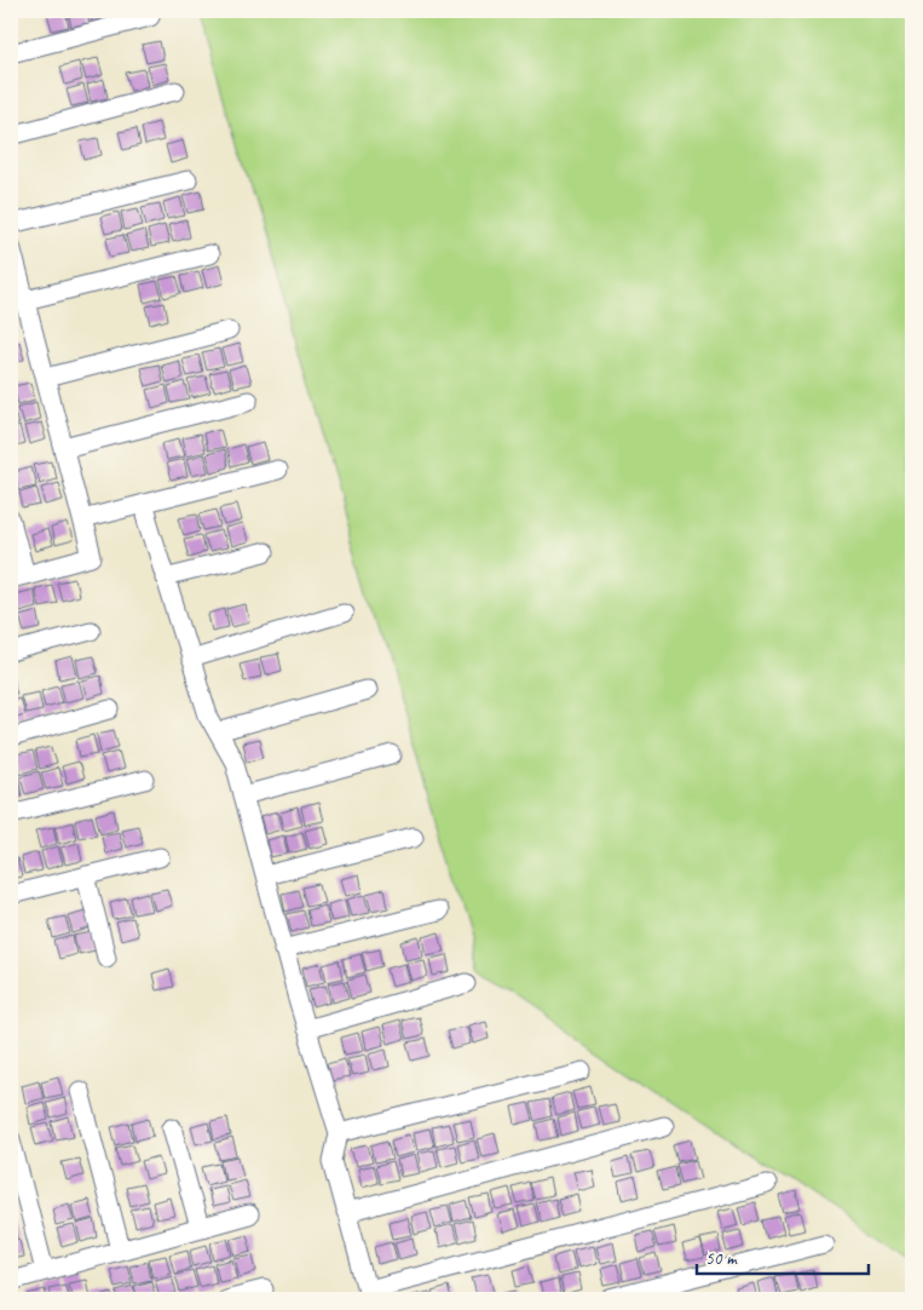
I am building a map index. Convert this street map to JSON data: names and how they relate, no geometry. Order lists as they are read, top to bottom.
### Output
{
  "scale_bar": "50 m"
}
